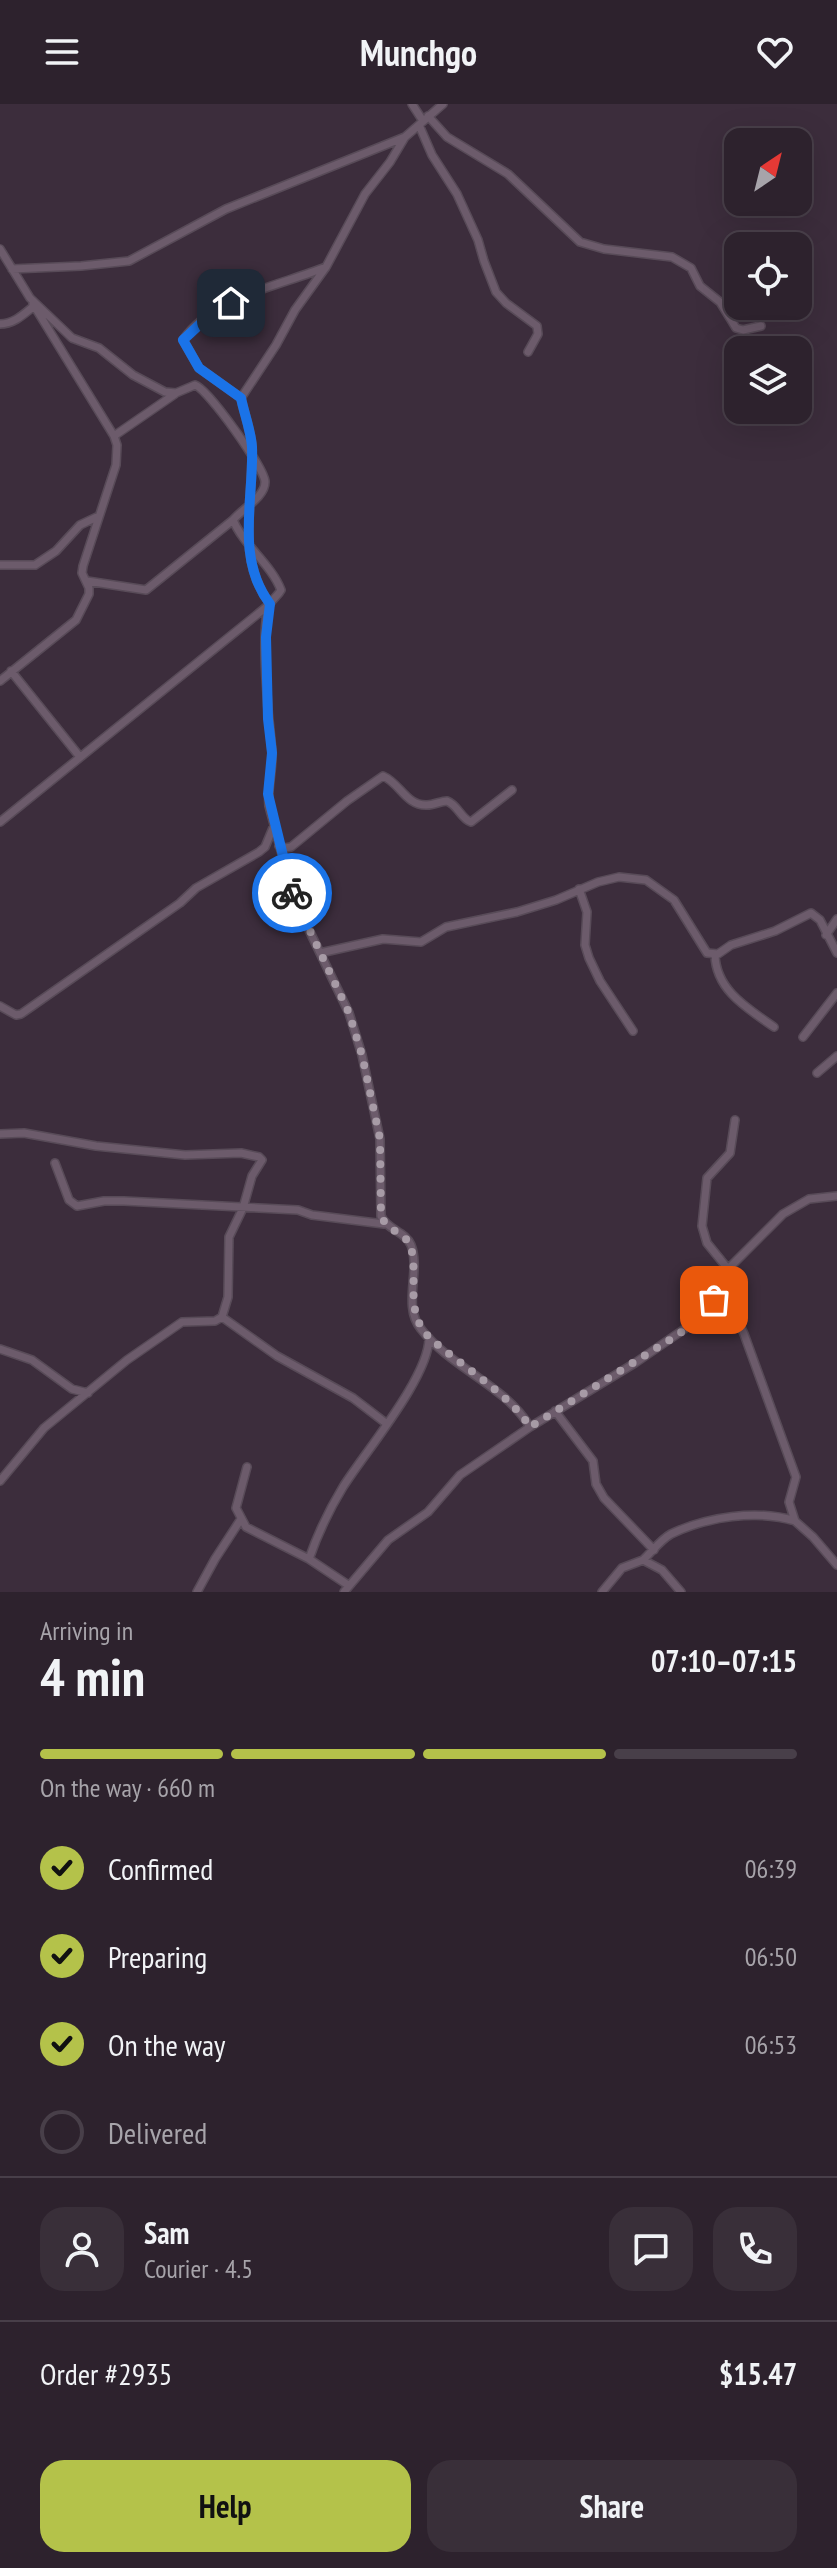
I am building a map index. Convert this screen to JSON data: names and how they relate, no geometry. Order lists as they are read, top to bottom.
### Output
{
  "north": "top right",
  "page": {
    "header": "Munchgo",
    "heading": ["4 min", "Arriving in", "07:10–07:15"],
    "panel": [
      "Sam",
      "Courier · 4.5",
      "Order #2935",
      "$15.47"
    ],
    "bar": "On the way · 660 m",
    "list": [
      ["Confirmed", "06:39"],
      ["Preparing", "06:50"],
      ["On the way", "06:53"],
      "Delivered"
    ],
    "buttons": ["Help", "Share"]
  }
}
